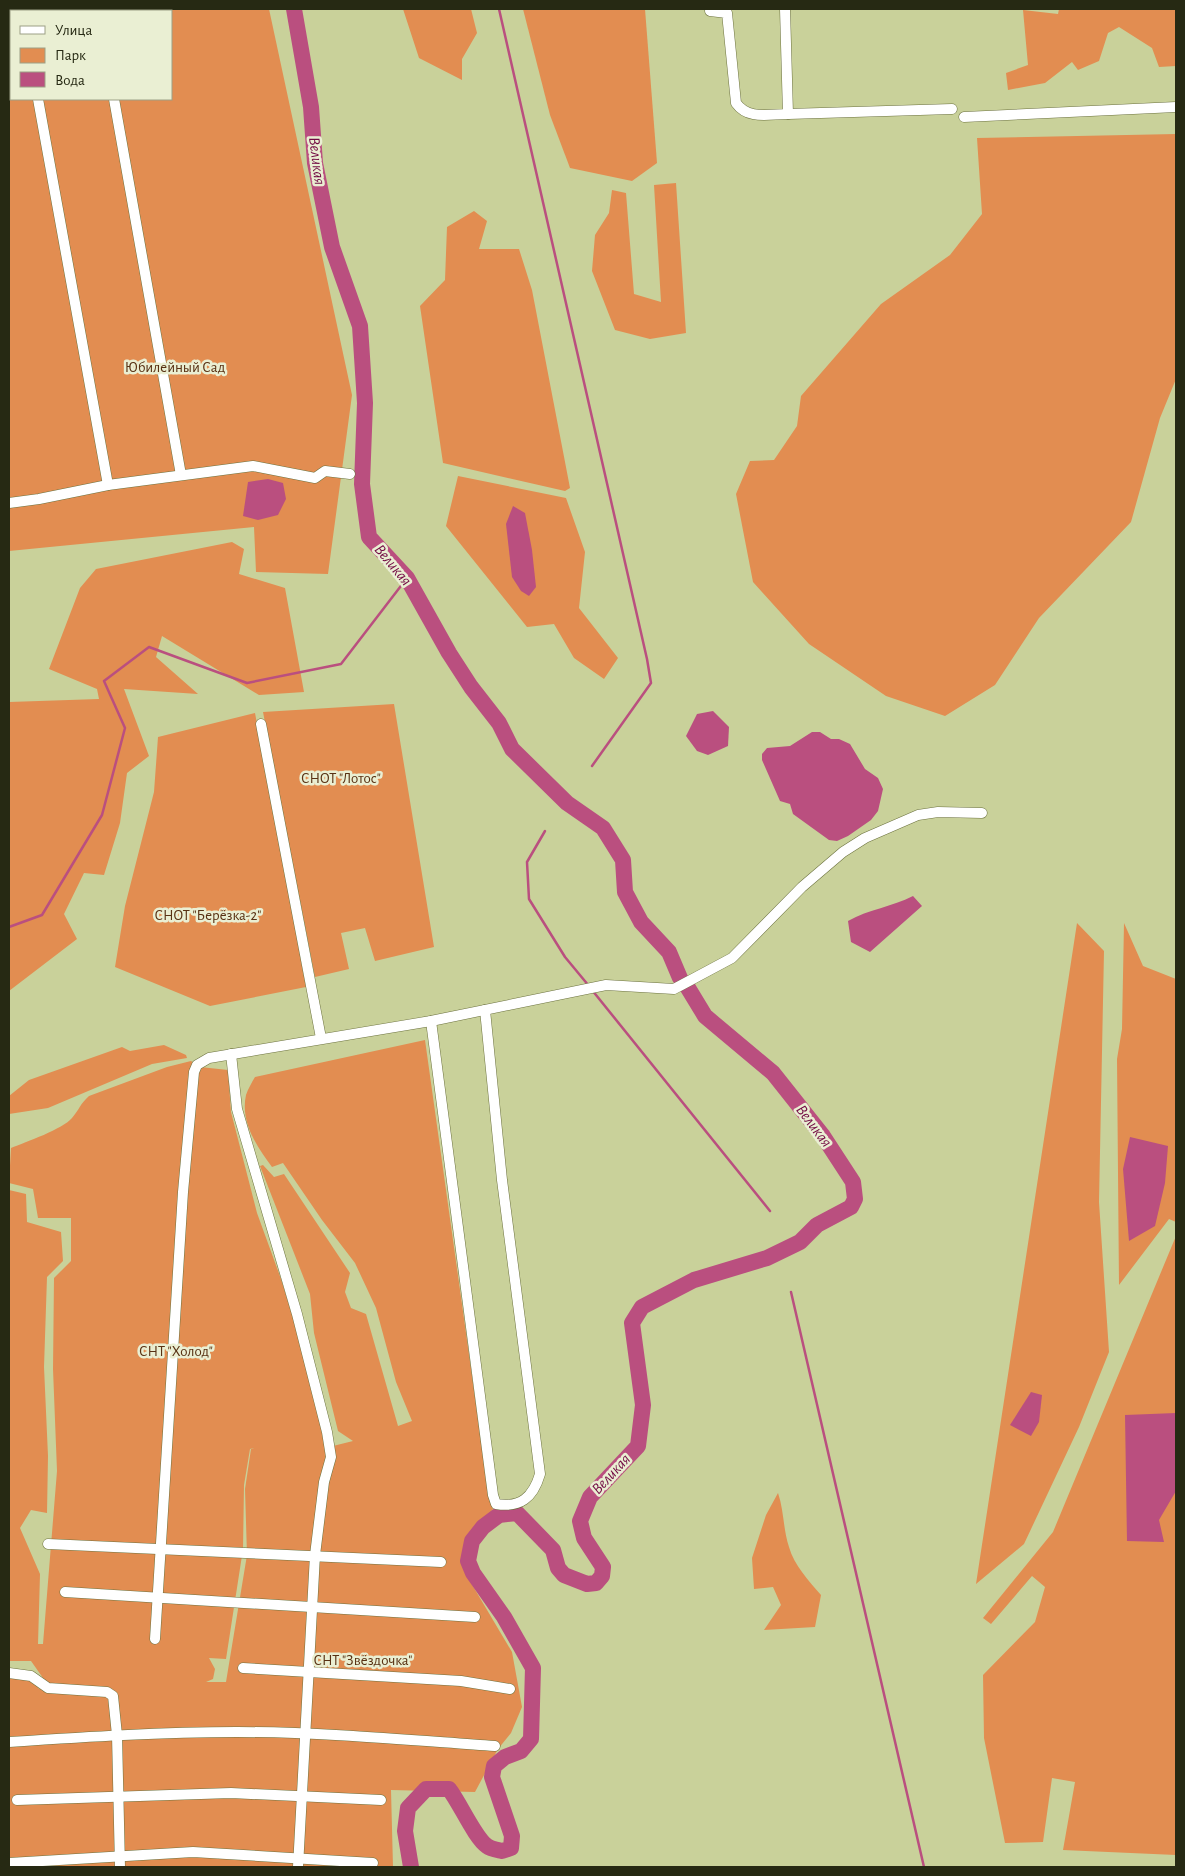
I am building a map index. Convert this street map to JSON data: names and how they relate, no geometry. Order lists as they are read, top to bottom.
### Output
{
  "water": ["Великая"],
  "parks": [
    "Юбилейный Сад",
    "СНОТ \"Лотос\"",
    "СНОТ \"Берёзка-2\"",
    "СНТ \"Холод\"",
    "СНТ \"Звёздочка\""
  ],
  "legend": ["Улица", "Парк", "Вода"]
}
